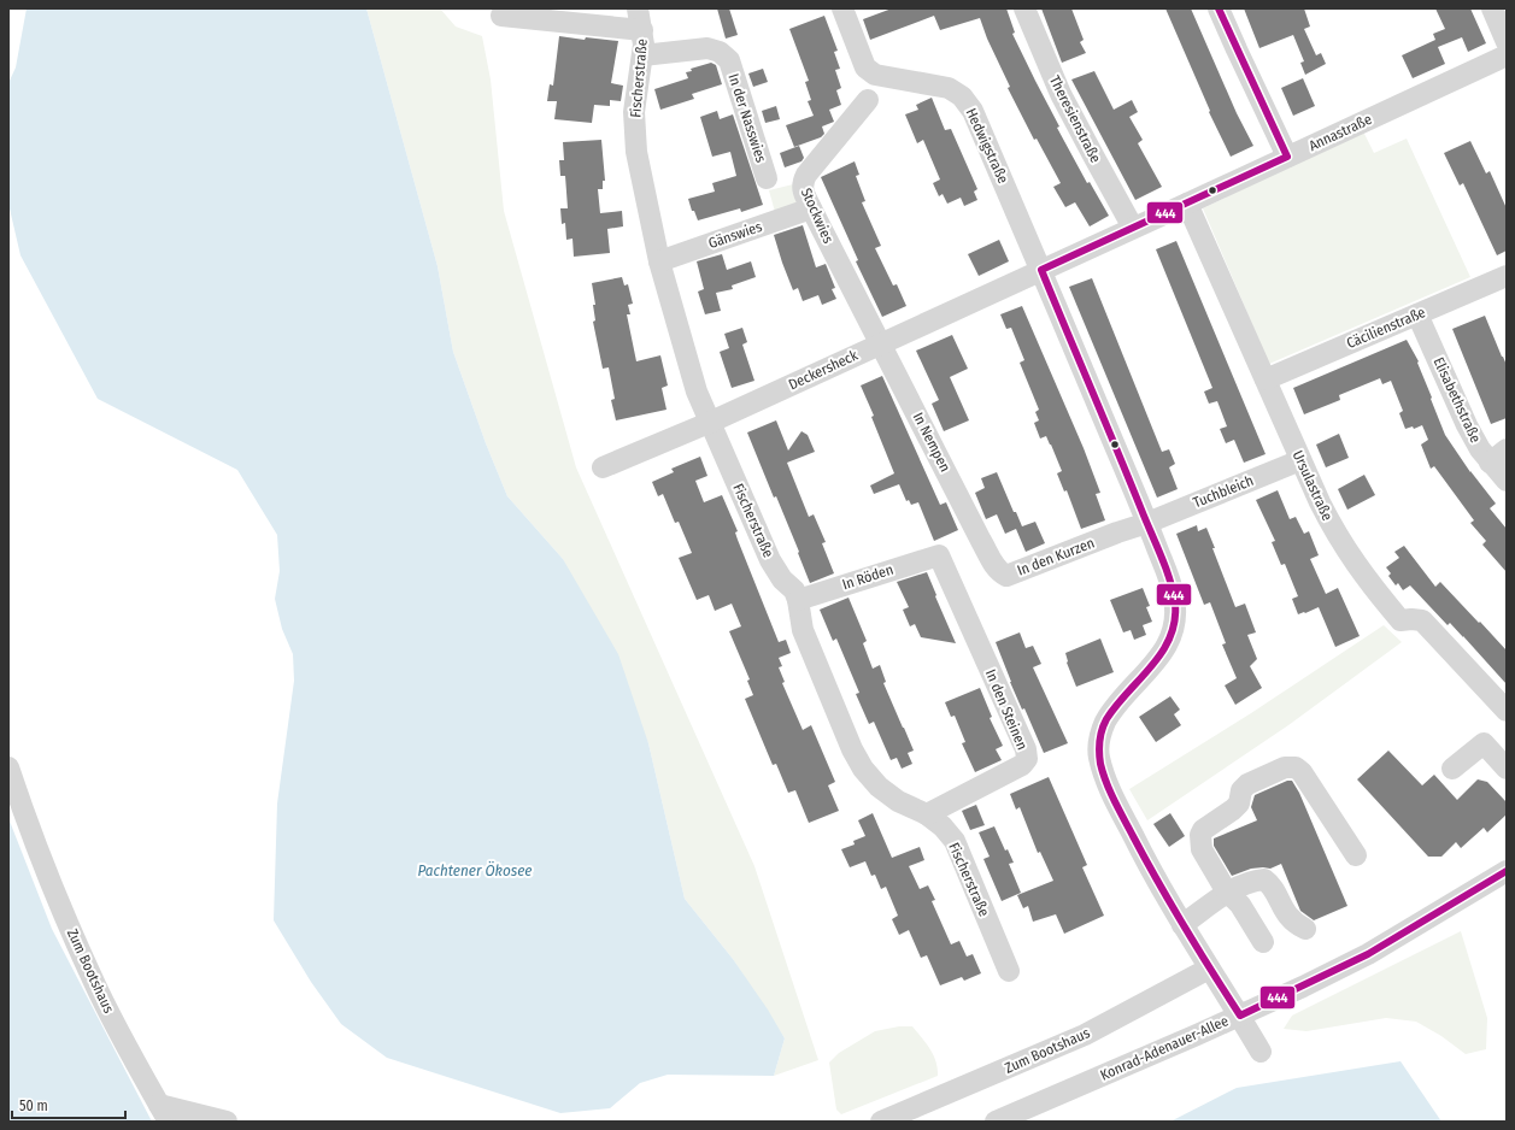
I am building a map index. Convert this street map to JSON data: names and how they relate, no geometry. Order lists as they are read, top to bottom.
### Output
{
  "streets": {
    "street": [
      "Fischerstraße",
      "In der Nasswies",
      "Theresienstraße",
      "Annastraße",
      "Hedwigstraße",
      "Stockwies",
      "Gänswies",
      "Cäcilienstraße",
      "Deckersheck",
      "Elisabethstraße",
      "In Nempen",
      "Ursulastraße",
      "Tuchbleich",
      "In den Kurzen",
      "In Röden",
      "In den Steinen",
      "Zum Bootshaus",
      "Konrad-Adenauer-Allee"
    ]
  },
  "crossings": [
    ["Fischerstraße", "In der Nasswies"],
    ["Fischerstraße", "Gänswies"],
    ["Fischerstraße", "Deckersheck"],
    ["Fischerstraße", "In Röden"],
    ["Fischerstraße", "In den Steinen"],
    ["Theresienstraße", "Annastraße"],
    ["Annastraße", "Hedwigstraße"],
    ["Annastraße", "Deckersheck"],
    ["Annastraße", "Ursulastraße"],
    ["Hedwigstraße", "Deckersheck"],
    ["Hedwigstraße", "Tuchbleich"],
    ["Hedwigstraße", "In den Kurzen"],
    ["Hedwigstraße", "Zum Bootshaus"],
    ["Hedwigstraße", "Konrad-Adenauer-Allee"],
    ["Stockwies", "Gänswies"],
    ["Stockwies", "Deckersheck"],
    ["Stockwies", "In Nempen"],
    ["Cäcilienstraße", "Elisabethstraße"],
    ["Cäcilienstraße", "Ursulastraße"],
    ["Deckersheck", "In Nempen"],
    ["In Nempen", "In den Kurzen"],
    ["Ursulastraße", "Tuchbleich"],
    ["Tuchbleich", "In den Kurzen"],
    ["In Röden", "In den Steinen"]
  ],
  "water": ["Pachtener Ökosee"],
  "lines": ["transit line 444"],
  "scale_bar": "50 m"
}
